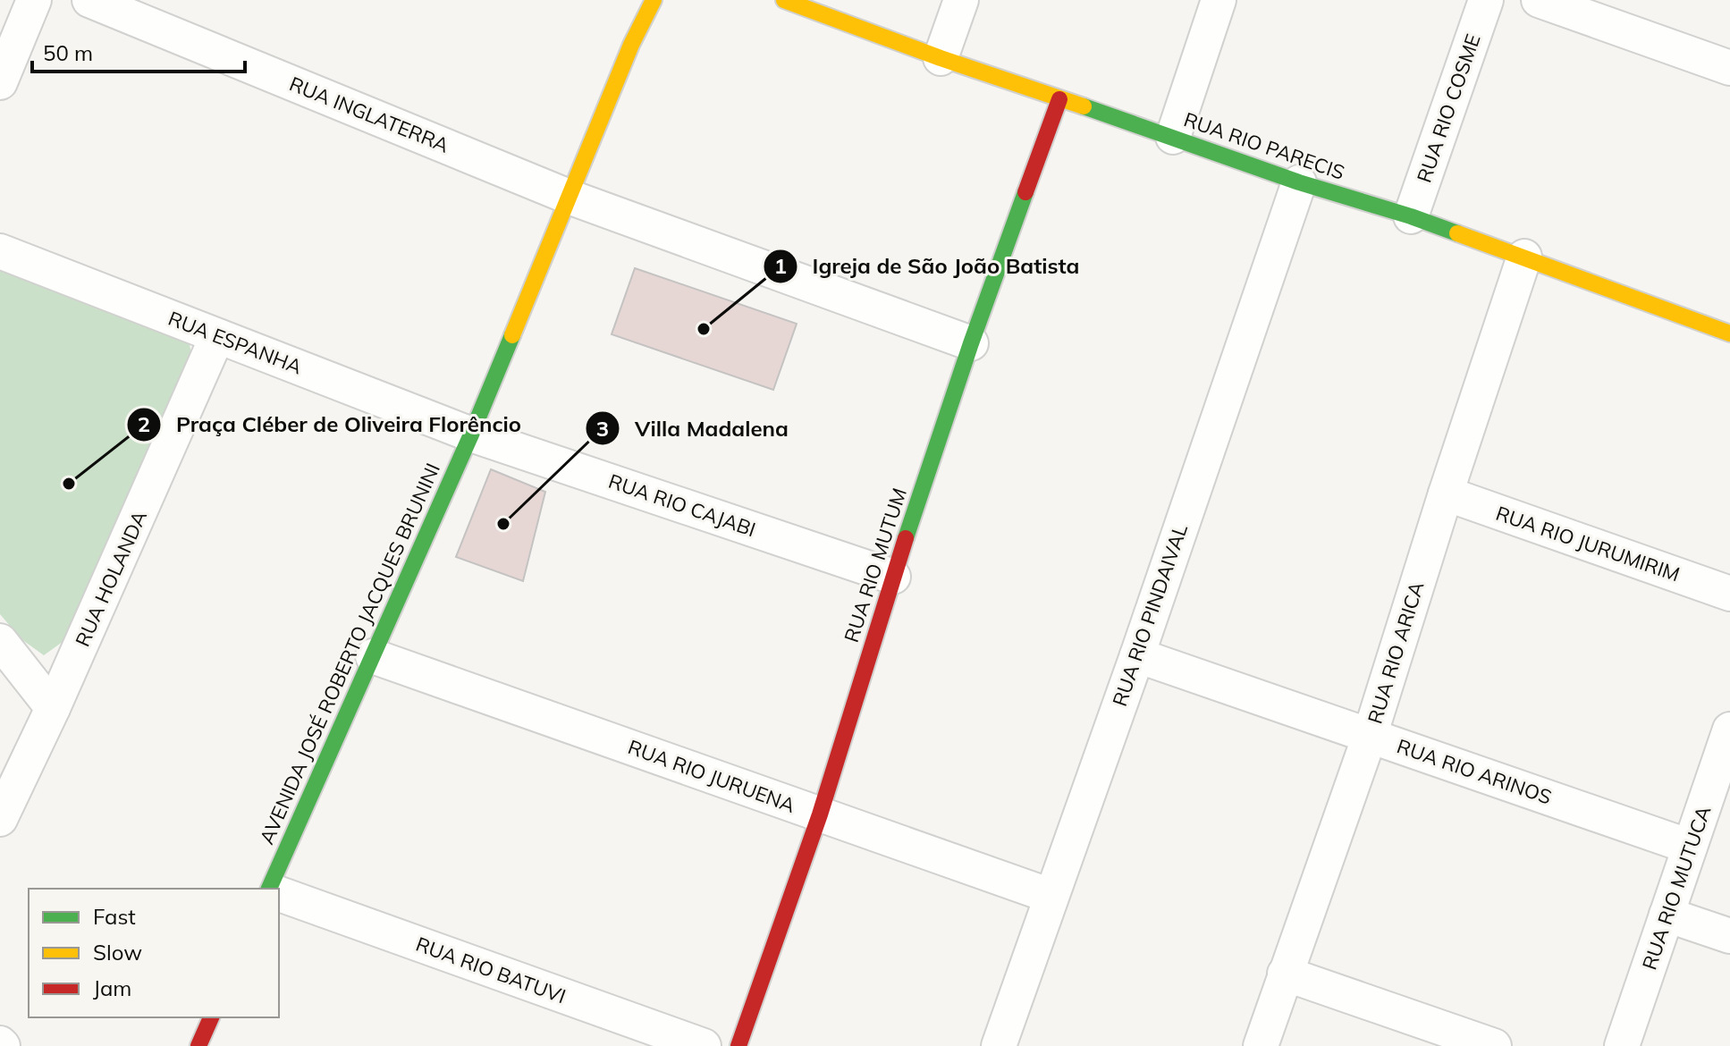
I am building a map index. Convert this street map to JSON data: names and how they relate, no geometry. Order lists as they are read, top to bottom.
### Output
{
  "streets": {
    "street": [
      "RUA RIO COSME",
      "RUA INGLATERRA",
      "RUA RIO PARECIS",
      "RUA ESPANHA",
      "RUA RIO CAJABI",
      "RUA RIO JURUMIRIM",
      "RUA RIO MUTUM",
      "RUA HOLANDA",
      "RUA RIO PINDAIVAL",
      "RUA RIO ARICA",
      "AVENIDA JOSÉ ROBERTO JACQUES BRUNINI",
      "RUA RIO ARINOS",
      "RUA RIO JURUENA",
      "RUA RIO MUTUCA",
      "RUA RIO BATUVI"
    ]
  },
  "crossings": [
    ["RUA RIO COSME", "RUA RIO PARECIS"],
    ["RUA INGLATERRA", "RUA RIO MUTUM"],
    ["RUA INGLATERRA", "AVENIDA JOSÉ ROBERTO JACQUES BRUNINI"],
    ["RUA RIO PARECIS", "RUA RIO MUTUM"],
    ["RUA RIO PARECIS", "RUA RIO PINDAIVAL"],
    ["RUA RIO PARECIS", "RUA RIO ARICA"],
    ["RUA ESPANHA", "RUA RIO CAJABI"],
    ["RUA ESPANHA", "RUA HOLANDA"],
    ["RUA ESPANHA", "AVENIDA JOSÉ ROBERTO JACQUES BRUNINI"],
    ["RUA RIO CAJABI", "RUA RIO MUTUM"],
    ["RUA RIO CAJABI", "AVENIDA JOSÉ ROBERTO JACQUES BRUNINI"],
    ["RUA RIO JURUMIRIM", "RUA RIO ARICA"],
    ["RUA RIO MUTUM", "RUA RIO JURUENA"],
    ["RUA RIO PINDAIVAL", "RUA RIO ARINOS"],
    ["RUA RIO PINDAIVAL", "RUA RIO JURUENA"],
    ["RUA RIO ARICA", "RUA RIO ARINOS"],
    ["AVENIDA JOSÉ ROBERTO JACQUES BRUNINI", "RUA RIO JURUENA"],
    ["RUA RIO ARINOS", "RUA RIO MUTUCA"]
  ],
  "places": ["Igreja de São João Batista", "Praça Cléber de Oliveira Florêncio", "Villa Madalena"],
  "legend": ["Fast", "Slow", "Jam"],
  "scale_bar": "50 m"
}
